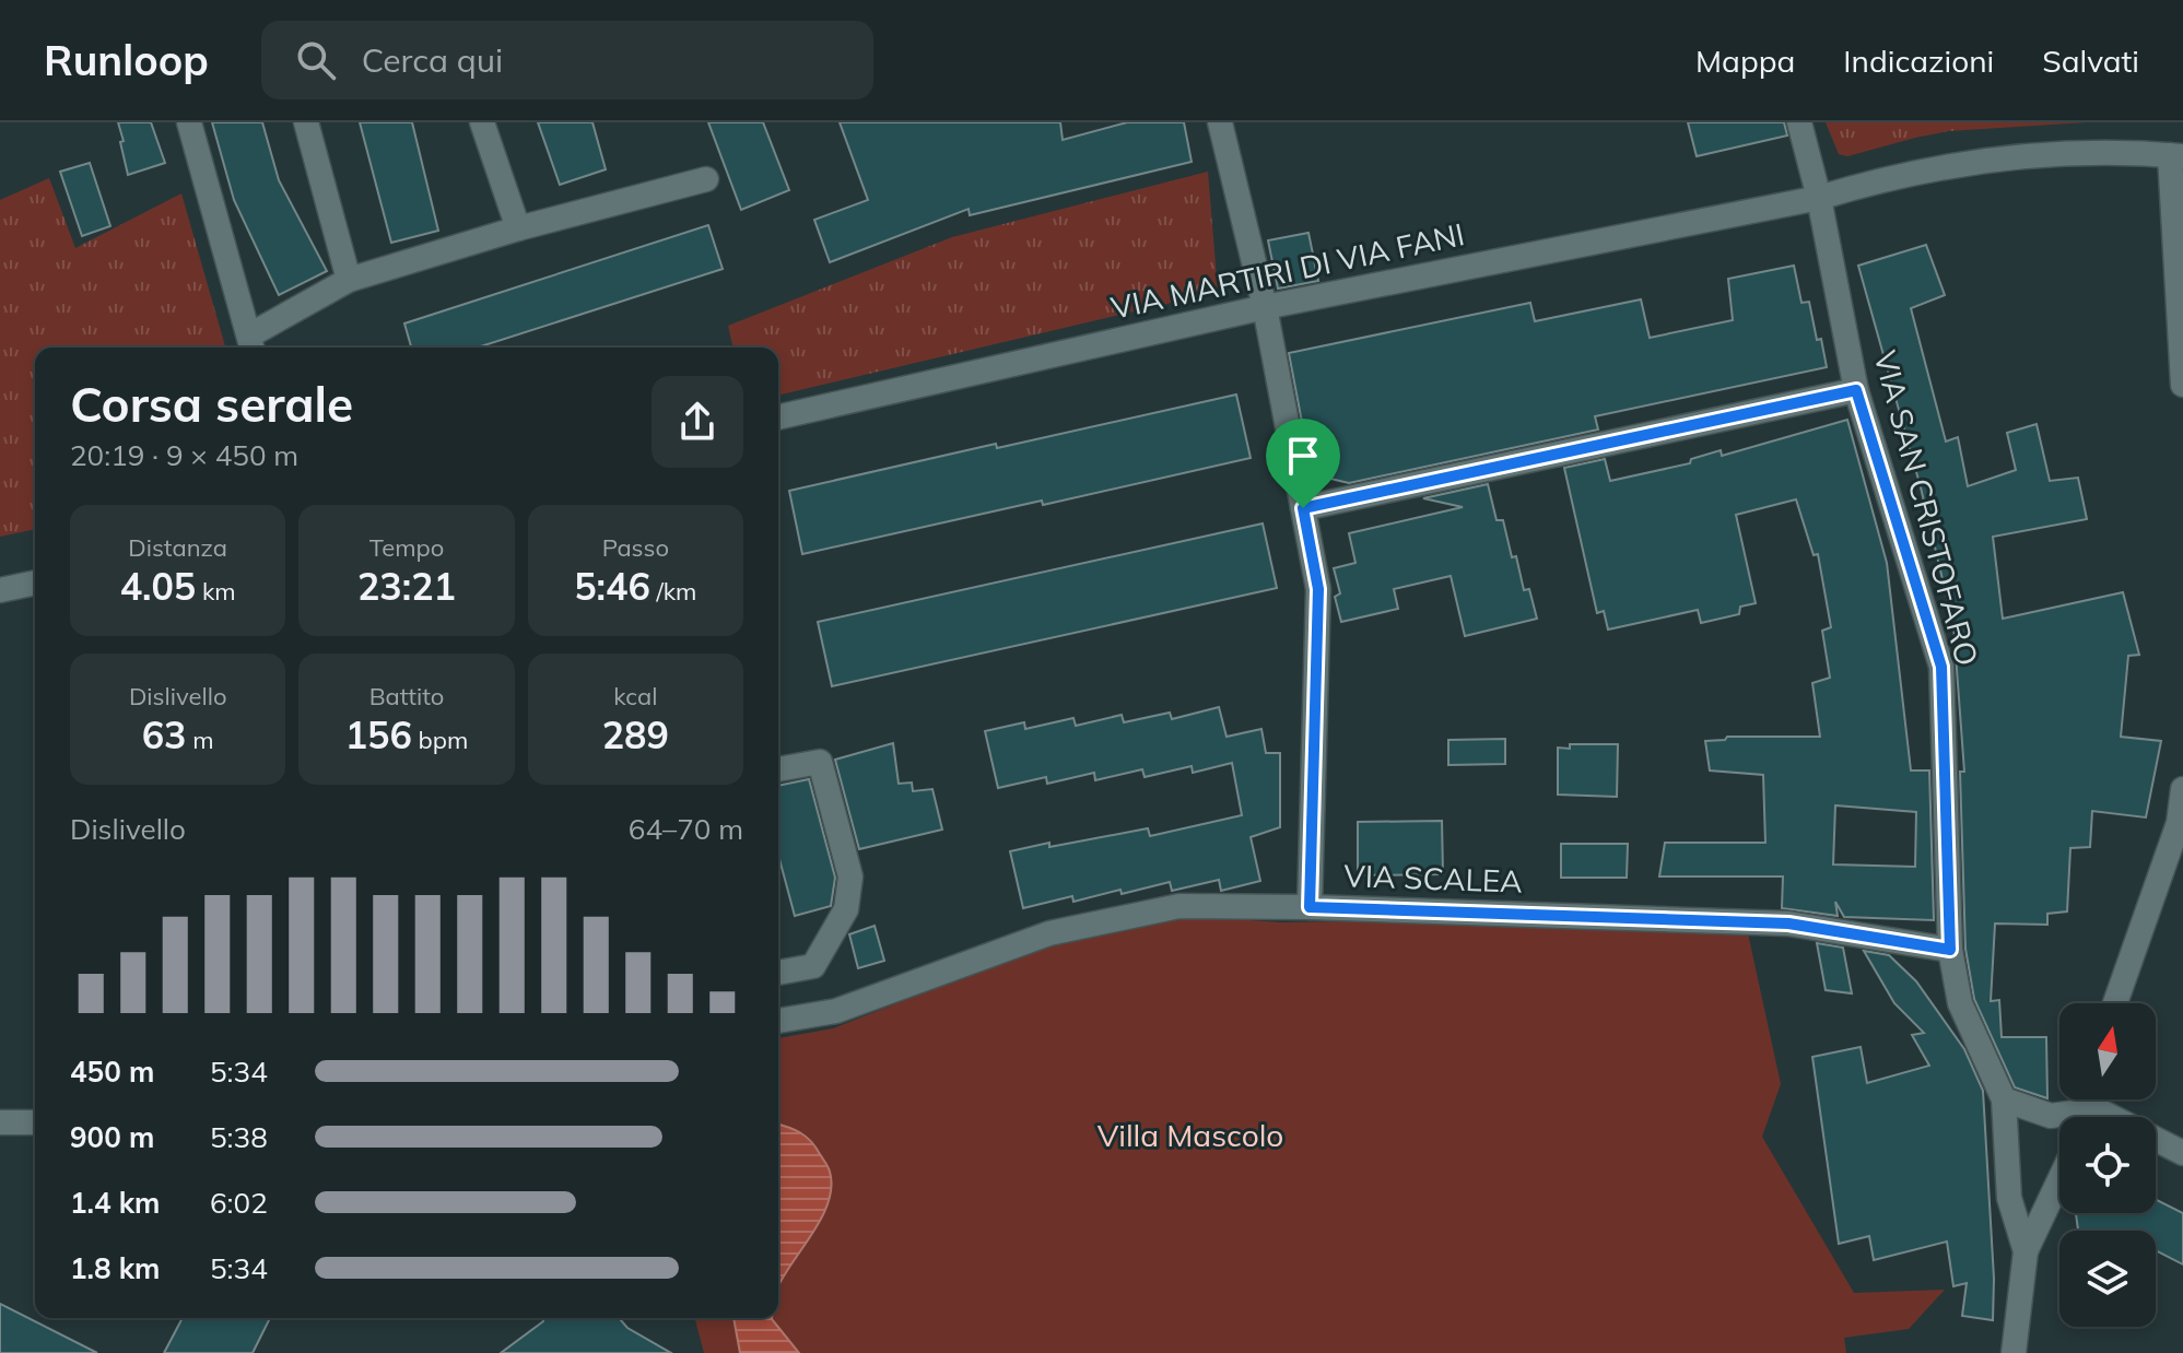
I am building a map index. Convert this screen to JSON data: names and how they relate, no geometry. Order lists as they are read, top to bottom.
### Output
{
  "streets": {
    "street": ["VIA MARTIRI DI VIA FANI", "VIA SAN CRISTOFARO", "VIA SCALEA"]
  },
  "crossings": [
    ["VIA MARTIRI DI VIA FANI", "VIA SAN CRISTOFARO"],
    ["VIA SAN CRISTOFARO", "VIA SCALEA"]
  ],
  "parks": ["Villa Mascolo"],
  "north": "top",
  "page": {
    "header": "Runloop",
    "search": "Cerca qui",
    "nav": ["Mappa", "Indicazioni", "Salvati"],
    "heading": ["Corsa serale", "20:19 · 9 × 450 m"],
    "stats": [
      ["Distanza", "4.05 km"],
      ["Tempo", "23:21"],
      ["Passo", "5:46 /km"],
      ["Dislivello", "63 m"],
      ["Battito", "156 bpm"],
      ["kcal", "289"]
    ],
    "chart": ["Dislivello", "64–70 m"],
    "list": [
      {
        "name": "450 m",
        "note": "5:34"
      },
      {
        "name": "900 m",
        "note": "5:38"
      },
      {
        "name": "1.4 km",
        "note": "6:02"
      },
      {
        "name": "1.8 km",
        "note": "5:34"
      }
    ]
  }
}
